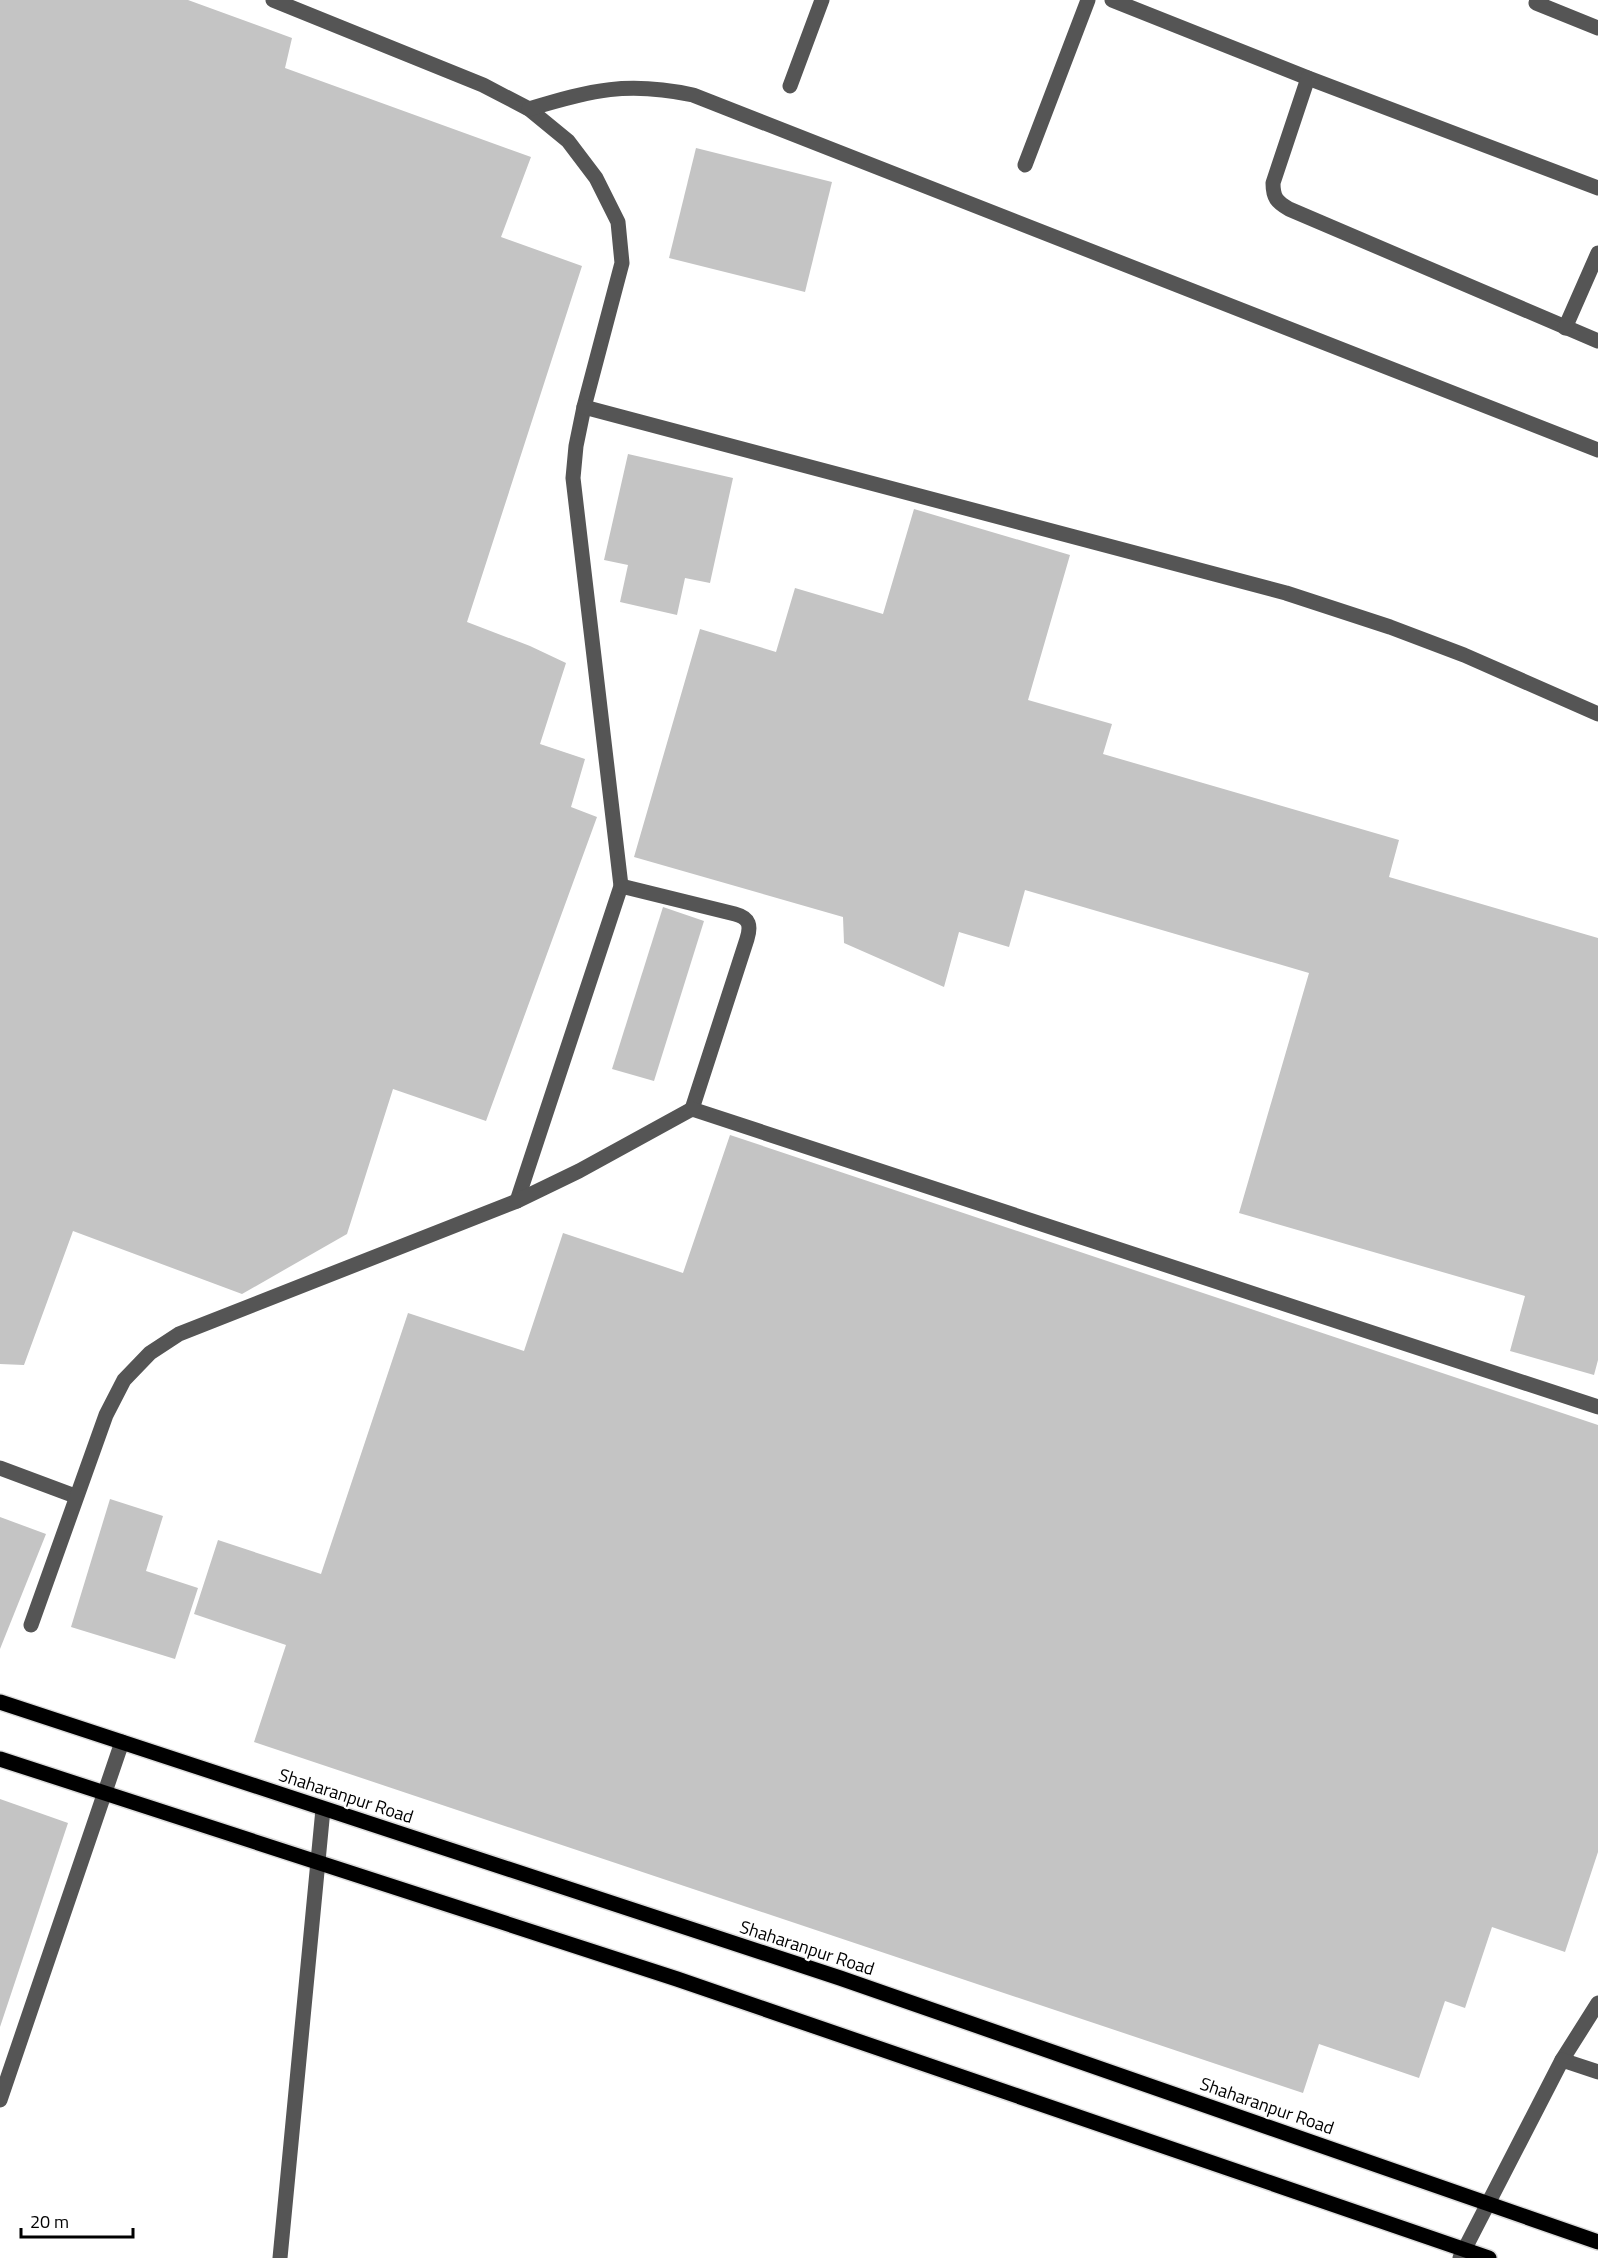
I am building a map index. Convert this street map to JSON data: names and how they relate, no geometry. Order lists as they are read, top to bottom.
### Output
{
  "streets": {
    "main road": ["Shaharanpur Road"]
  },
  "scale_bar": "20 m"
}
